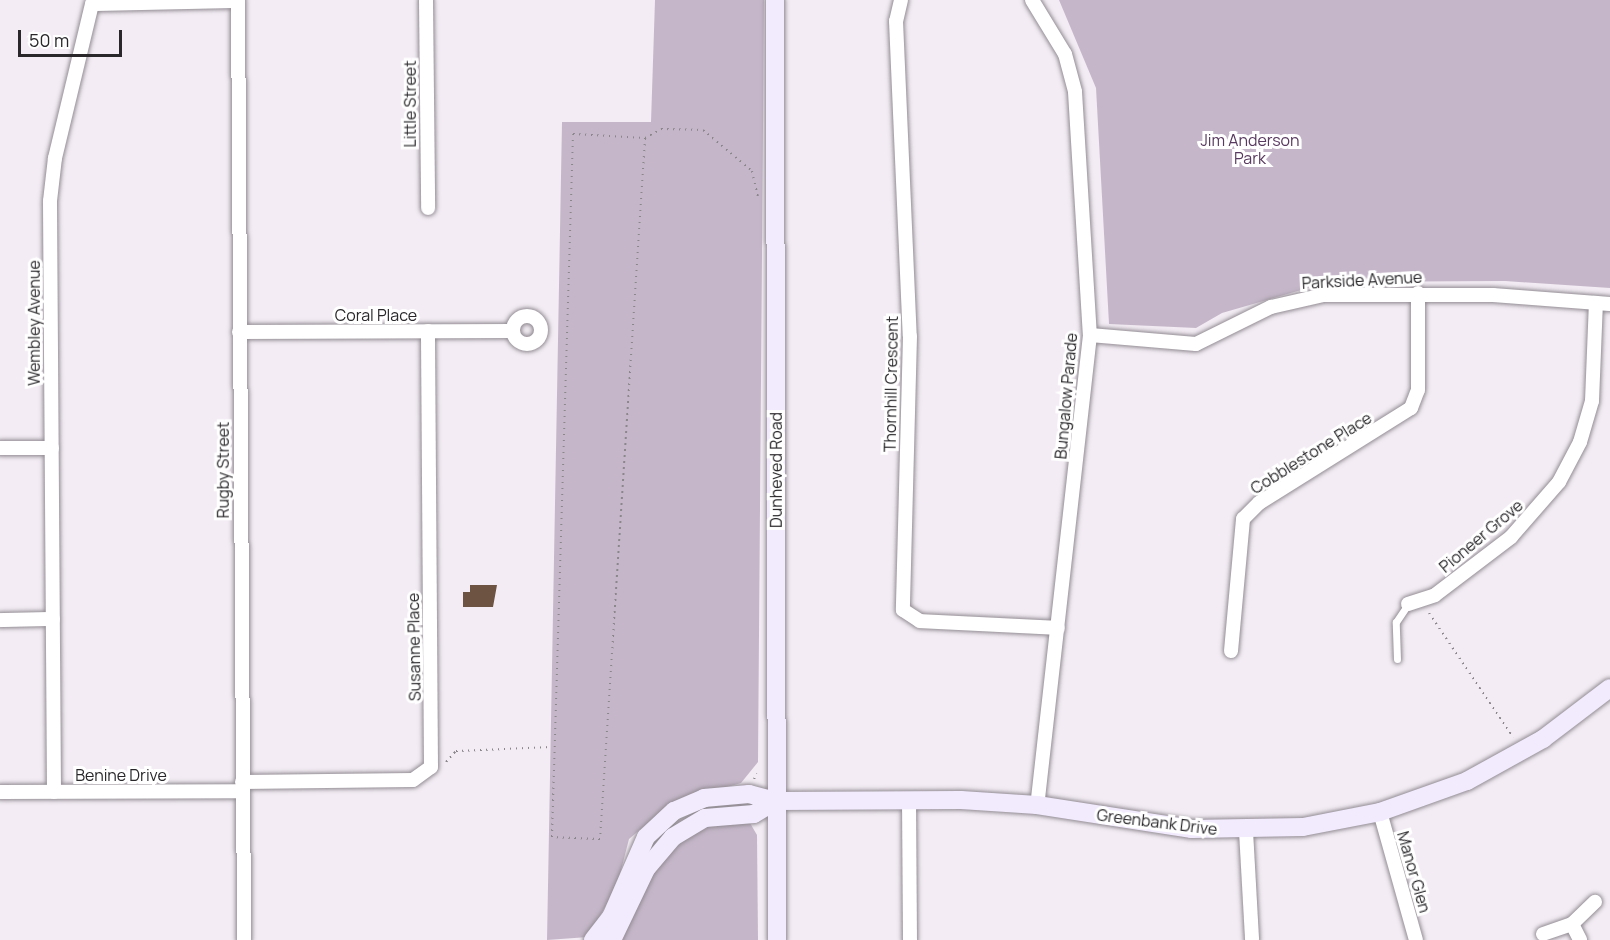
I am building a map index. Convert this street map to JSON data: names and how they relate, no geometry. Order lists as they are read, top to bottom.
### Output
{
  "streets": {
    "street": [
      "Little Street",
      "Parkside Avenue",
      "Coral Place",
      "Wembley Avenue",
      "Thornhill Crescent",
      "Bungalow Parade",
      "Cobblestone Place",
      "Rugby Street",
      "Dunheved Road",
      "Pioneer Grove",
      "Susanne Place",
      "Benine Drive",
      "Greenbank Drive",
      "Manor Glen"
    ]
  },
  "crossings": [
    ["Parkside Avenue", "Bungalow Parade"],
    ["Parkside Avenue", "Cobblestone Place"],
    ["Parkside Avenue", "Pioneer Grove"],
    ["Coral Place", "Rugby Street"],
    ["Coral Place", "Susanne Place"],
    ["Wembley Avenue", "Rugby Street"],
    ["Wembley Avenue", "Benine Drive"],
    ["Thornhill Crescent", "Bungalow Parade"],
    ["Bungalow Parade", "Greenbank Drive"],
    ["Rugby Street", "Benine Drive"],
    ["Dunheved Road", "Greenbank Drive"],
    ["Greenbank Drive", "Manor Glen"]
  ],
  "parks": ["Jim Anderson Park"],
  "scale_bar": "50 m"
}
